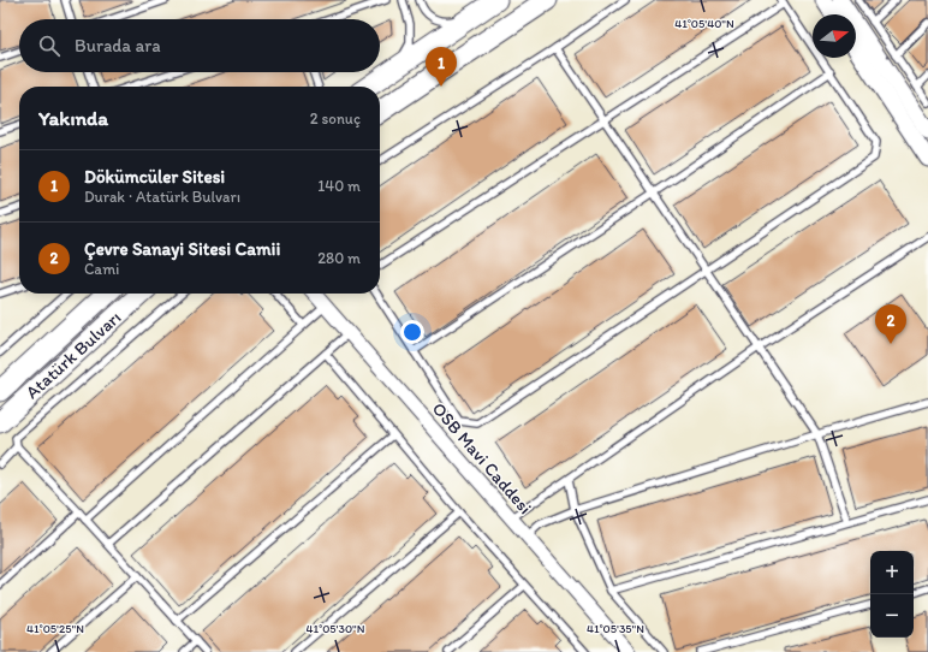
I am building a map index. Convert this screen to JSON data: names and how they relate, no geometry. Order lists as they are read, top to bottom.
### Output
{
  "streets": {
    "main road": ["Atatürk Bulvarı"],
    "street": ["OSB Mavi Caddesi"]
  },
  "north": "right",
  "page": {
    "search": "Burada ara",
    "pins": ["1", "2"],
    "heading": ["Yakında", "2 sonuç"],
    "list": [
      {
        "mark": "1",
        "name": "Dökümcüler Sitesi",
        "note": "Durak · Atatürk Bulvarı",
        "value": "140 m"
      },
      {
        "mark": "2",
        "name": "Çevre Sanayi Sitesi Camii",
        "note": "Cami",
        "value": "280 m"
      }
    ],
    "map_buttons": ["+", "−"]
  },
  "coordinates": [
    "41°05'40\"N",
    "41°05'25\"N",
    "41°05'30\"N",
    "41°05'35\"N"
  ]
}
